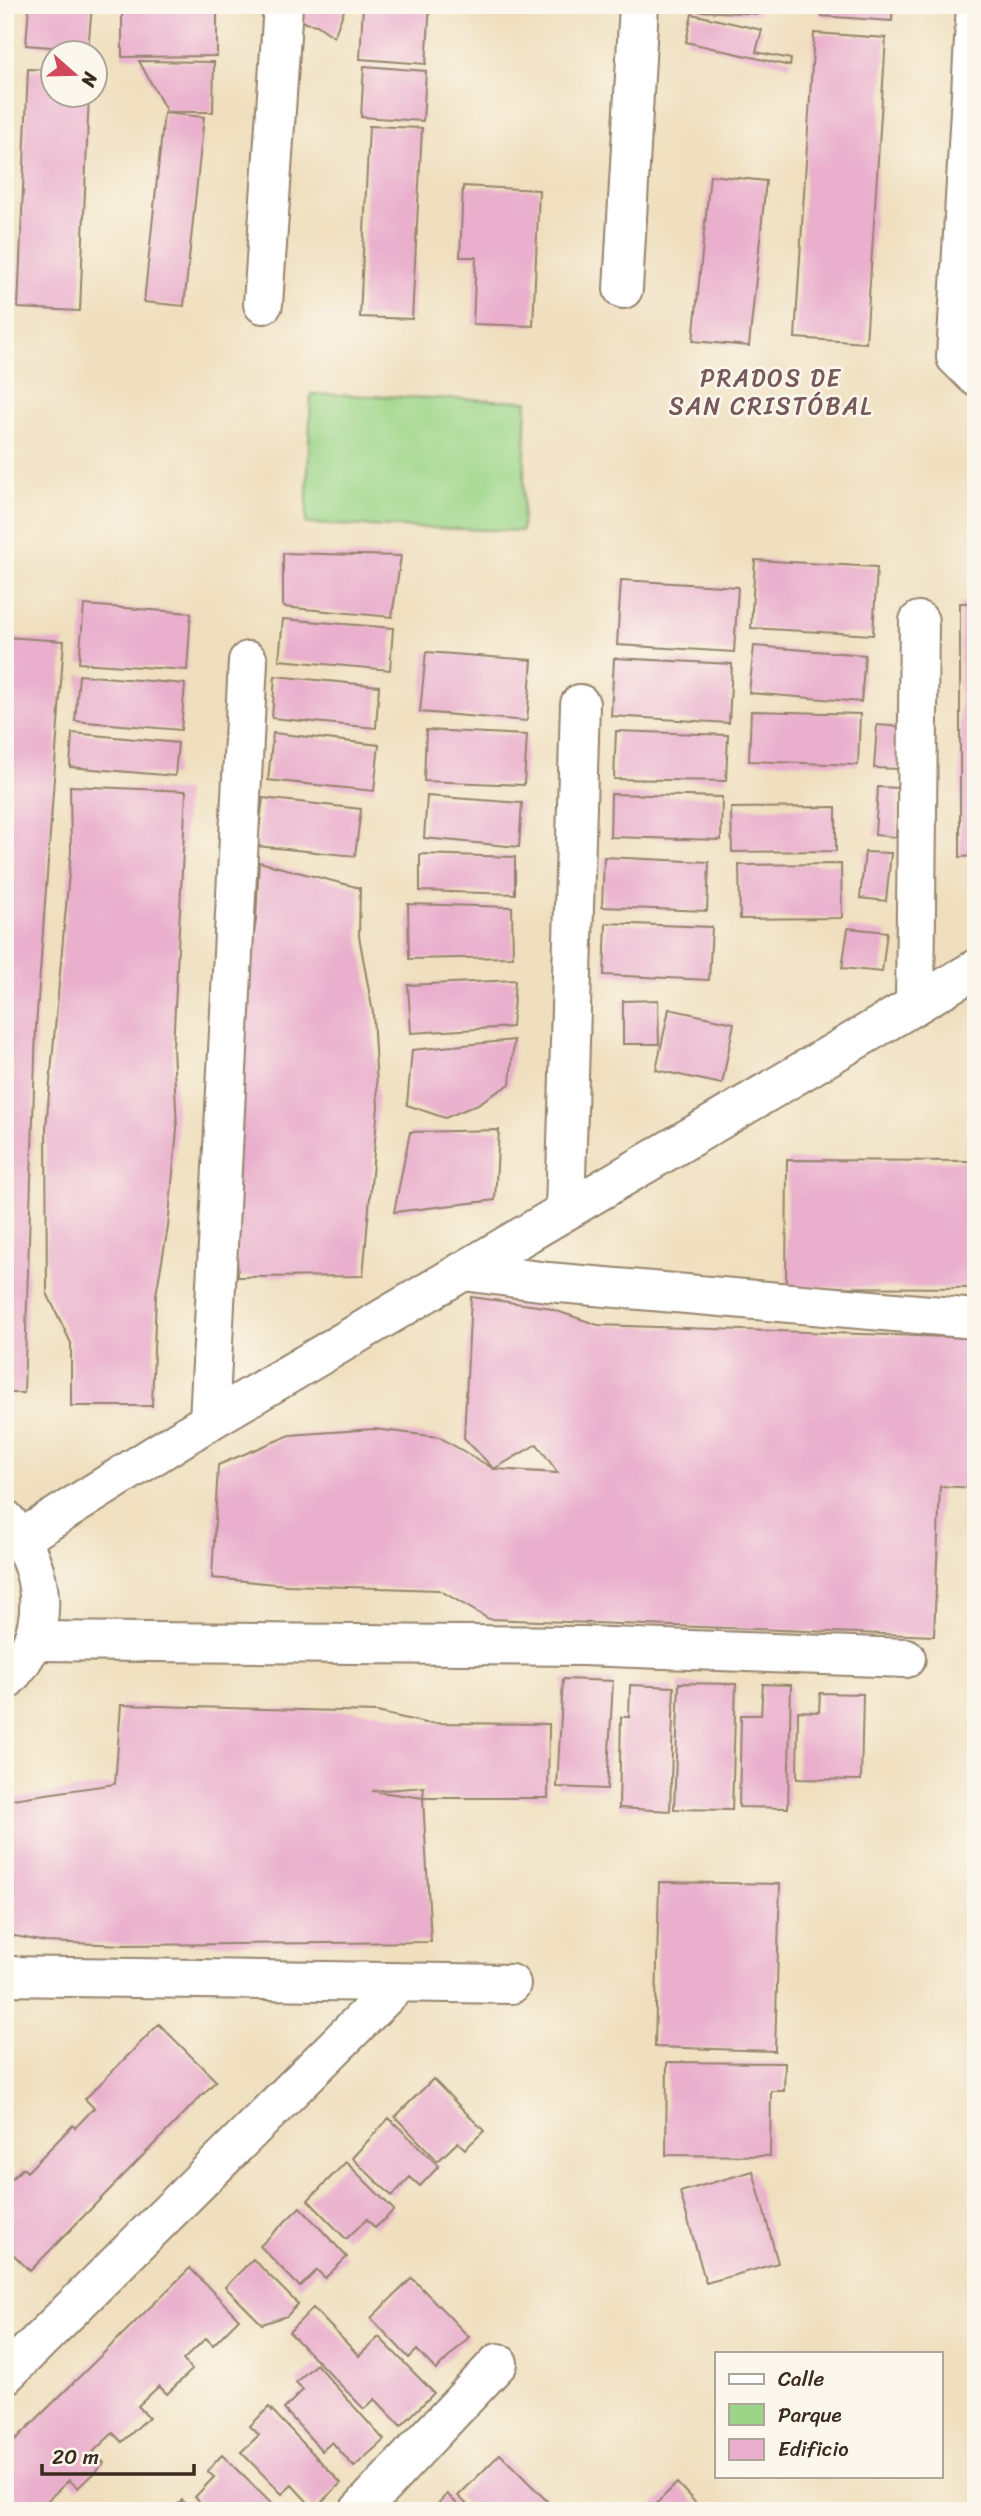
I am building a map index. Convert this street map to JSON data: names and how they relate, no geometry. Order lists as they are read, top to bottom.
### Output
{
  "districts": ["PRADOS DE SAN CRISTÓBAL"],
  "legend": ["Calle", "Parque", "Edificio"],
  "scale_bar": "20 m",
  "north": "right"
}
